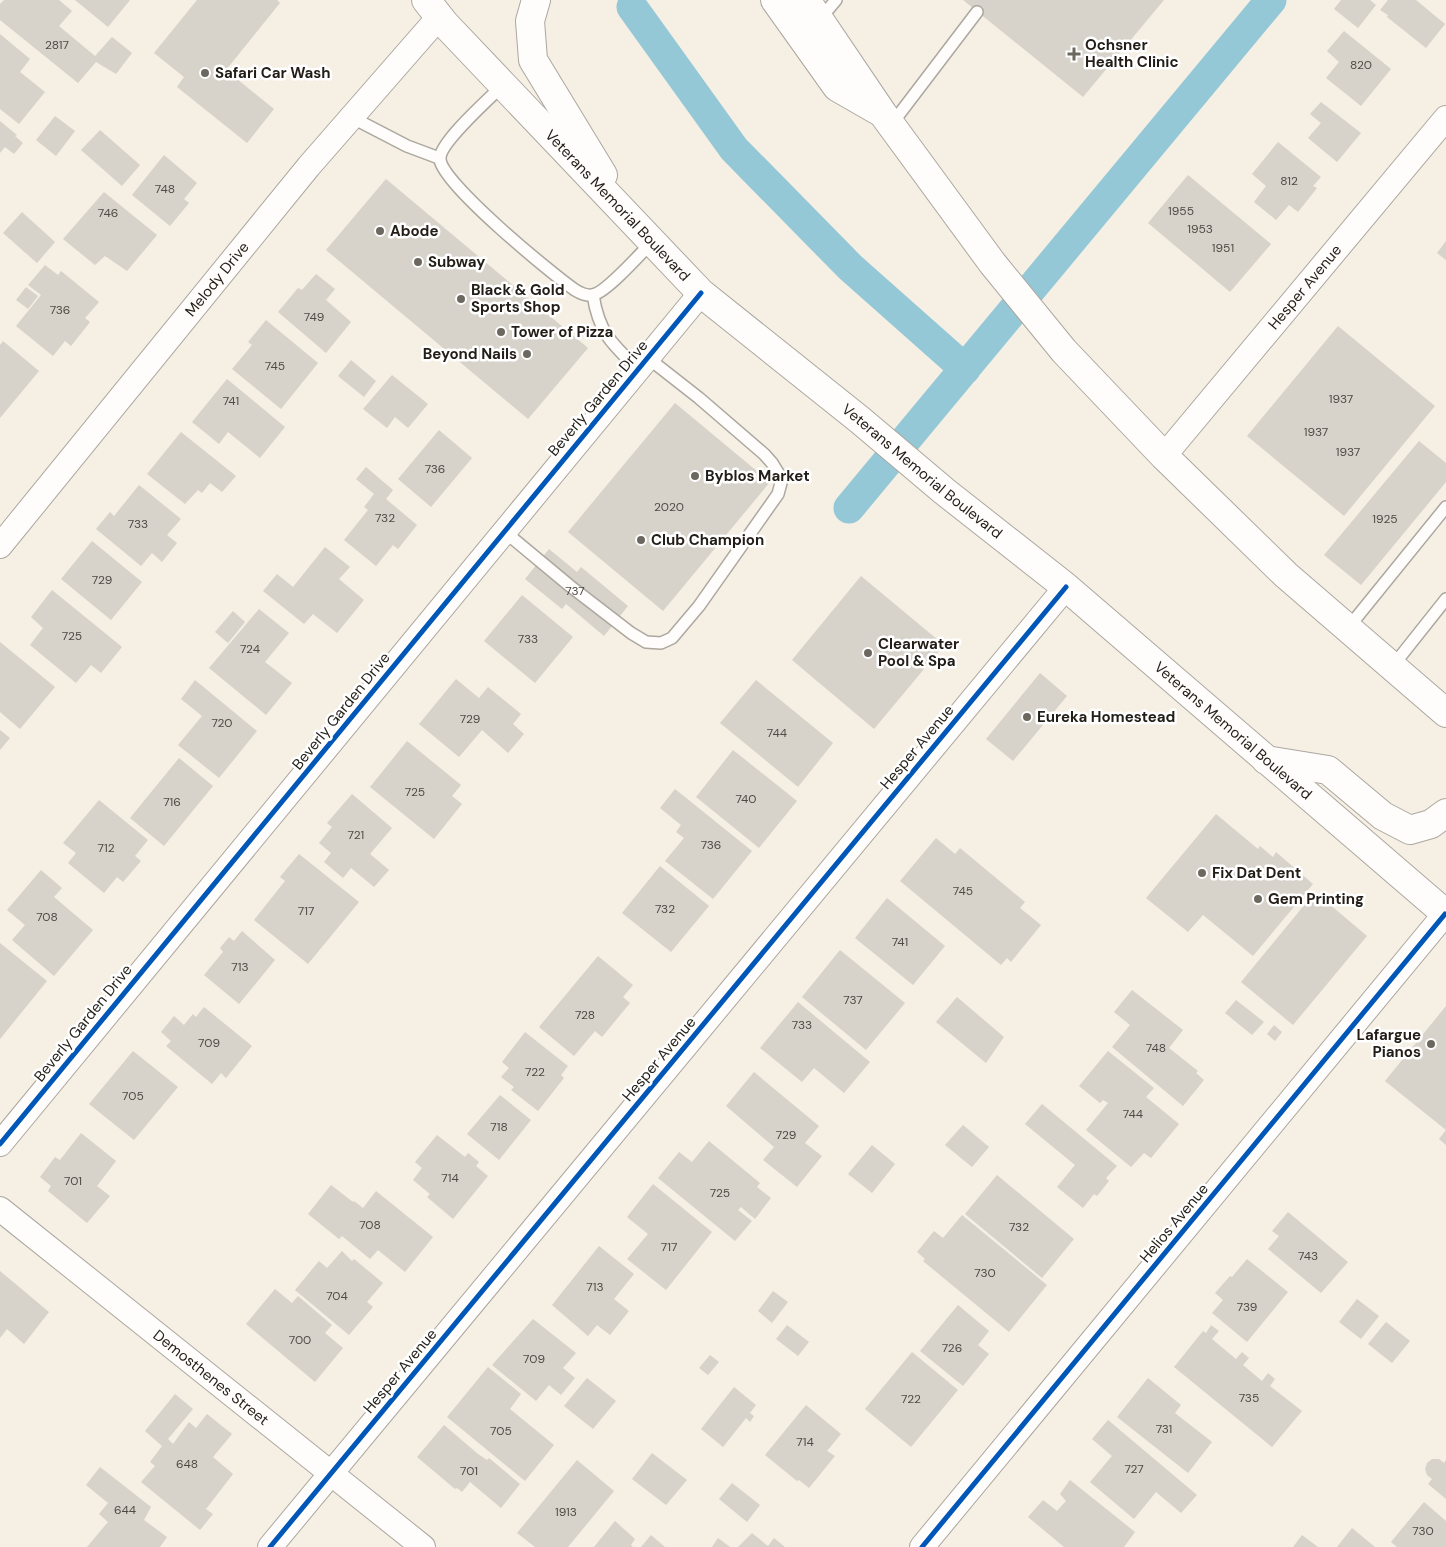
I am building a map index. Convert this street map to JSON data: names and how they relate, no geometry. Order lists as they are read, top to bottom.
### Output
{
  "streets": {
    "main road": ["Veterans Memorial Boulevard"],
    "street": [
      "Melody Drive",
      "Hesper Avenue",
      "Beverly Garden Drive",
      "Helios Avenue",
      "Demosthenes Street"
    ]
  },
  "crossings": [
    ["Veterans Memorial Boulevard", "Melody Drive"],
    ["Veterans Memorial Boulevard", "Hesper Avenue"],
    ["Veterans Memorial Boulevard", "Beverly Garden Drive"],
    ["Veterans Memorial Boulevard", "Helios Avenue"],
    ["Hesper Avenue", "Demosthenes Street"]
  ],
  "places": {
    "health": ["Ochsner Health Clinic"],
    "other": [
      "Safari Car Wash",
      "Abode",
      "Subway",
      "Black & Gold Sports Shop",
      "Tower of Pizza",
      "Beyond Nails",
      "Byblos Market",
      "Club Champion",
      "Clearwater Pool & Spa",
      "Eureka Homestead",
      "Fix Dat Dent",
      "Gem Printing",
      "Lafargue Pianos"
    ]
  },
  "house_numbers": [
    "2817",
    "820",
    "812",
    "748",
    "1955",
    "746",
    "1953",
    "1951",
    "736",
    "749",
    "745",
    "1937",
    "741",
    "1937",
    "1937",
    "736",
    "2020",
    "732",
    "1925",
    "733",
    "729",
    "737",
    "725",
    "733",
    "724",
    "729",
    "720",
    "744",
    "725",
    "740",
    "716",
    "721",
    "736",
    "712",
    "745",
    "732",
    "717",
    "708",
    "741",
    "713",
    "737",
    "728",
    "733",
    "709",
    "748",
    "722",
    "705",
    "744",
    "718",
    "729",
    "714",
    "701",
    "725",
    "708",
    "732",
    "717",
    "743",
    "730",
    "713",
    "704",
    "739",
    "700",
    "726",
    "709",
    "735",
    "722",
    "731",
    "705",
    "714",
    "648",
    "727",
    "701",
    "644",
    "1913",
    "730"
  ]
}
